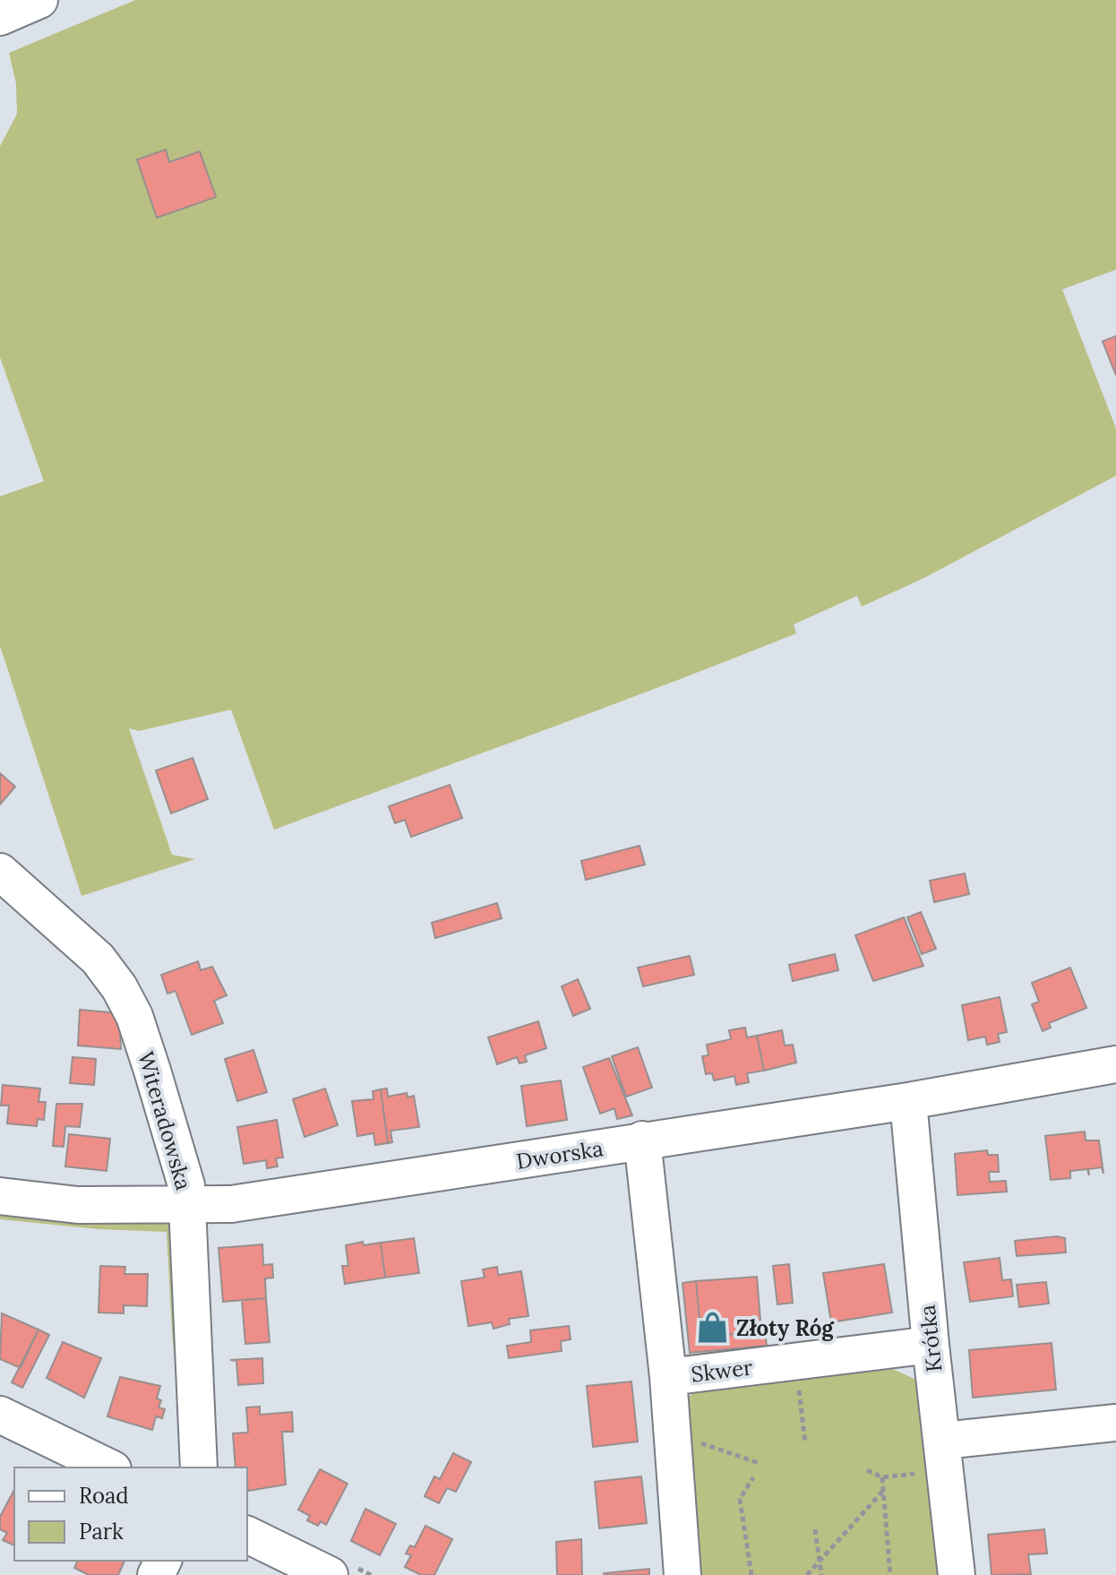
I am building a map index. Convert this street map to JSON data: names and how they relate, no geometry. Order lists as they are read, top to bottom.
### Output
{
  "streets": {
    "street": [
      "Witeradowska",
      "Dworska",
      "Krótka",
      "Skwer"
    ]
  },
  "crossings": [
    ["Witeradowska", "Dworska"],
    ["Dworska", "Krótka"],
    ["Krótka", "Skwer"]
  ],
  "places": {
    "shop": ["Złoty Róg"]
  },
  "legend": ["Road", "Park"]
}
